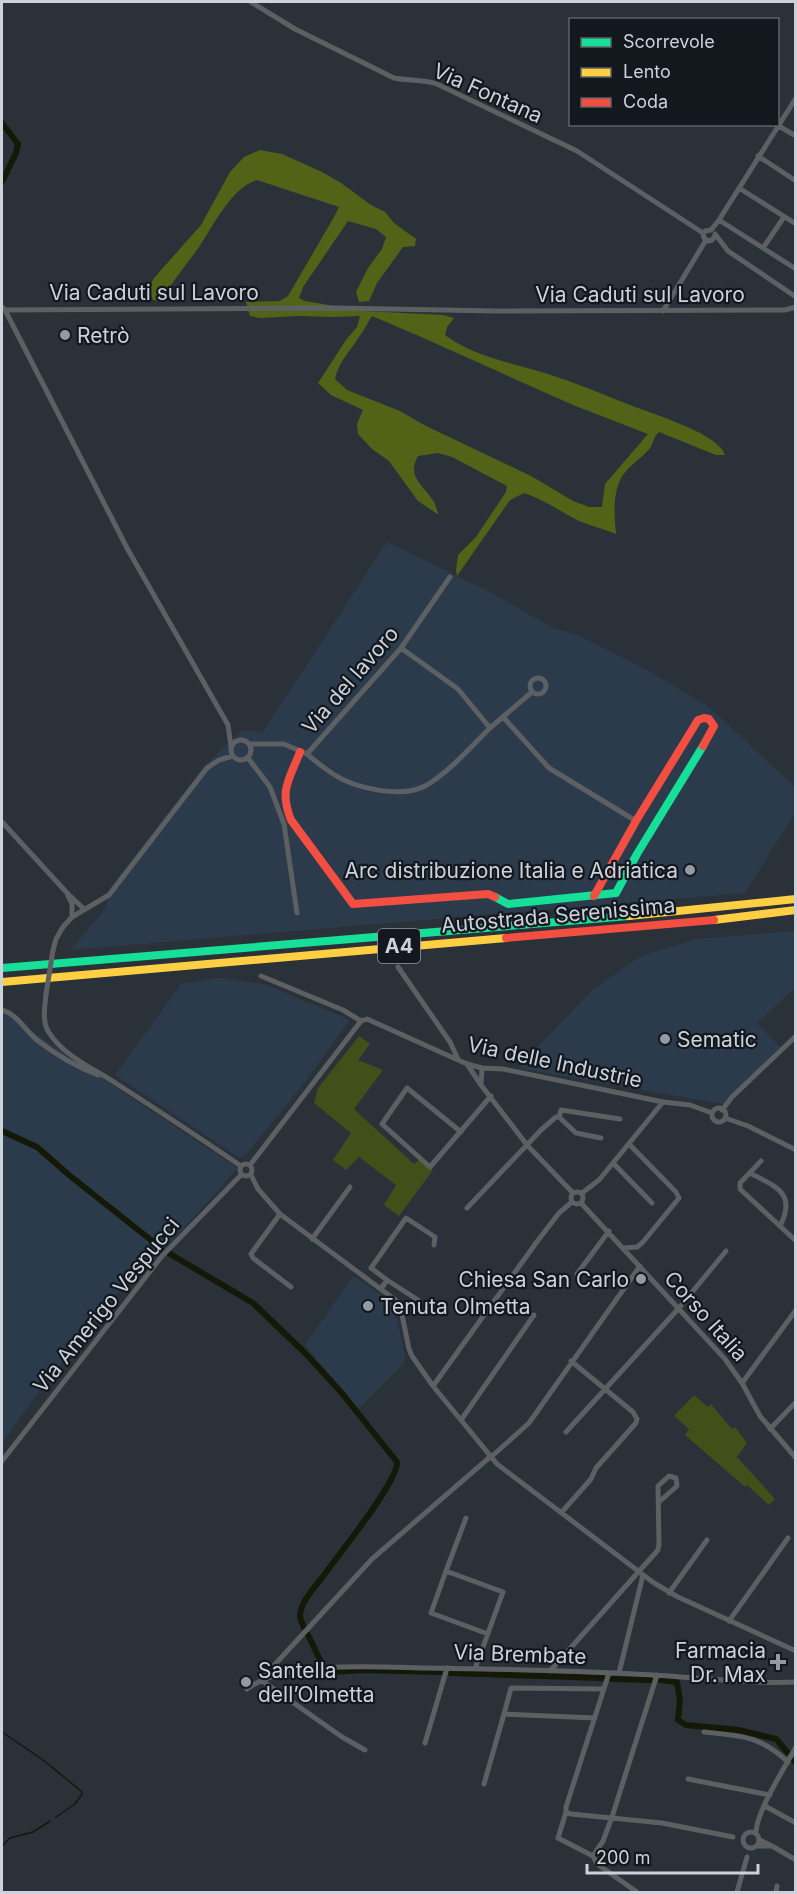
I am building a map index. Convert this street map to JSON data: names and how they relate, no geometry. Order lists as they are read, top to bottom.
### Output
{
  "streets": {
    "main road": ["Autostrada Serenissima", "A4"],
    "street": [
      "Via Fontana",
      "Via Caduti sul Lavoro",
      "Via del lavoro",
      "Via delle Industrie",
      "Via Amerigo Vespucci",
      "Corso Italia",
      "Via Brembate"
    ]
  },
  "crossings": [
    ["Via Caduti sul Lavoro", "Via del lavoro"]
  ],
  "places": {
    "other": [
      "Retrò",
      "Arc distribuzione Italia e Adriatica",
      "Sematic",
      "Chiesa San Carlo",
      "Tenuta Olmetta",
      "Santella dell’Olmetta"
    ],
    "health": ["Farmacia Dr. Max"]
  },
  "legend": ["Scorrevole", "Lento", "Coda"],
  "scale_bar": "200 m"
}
